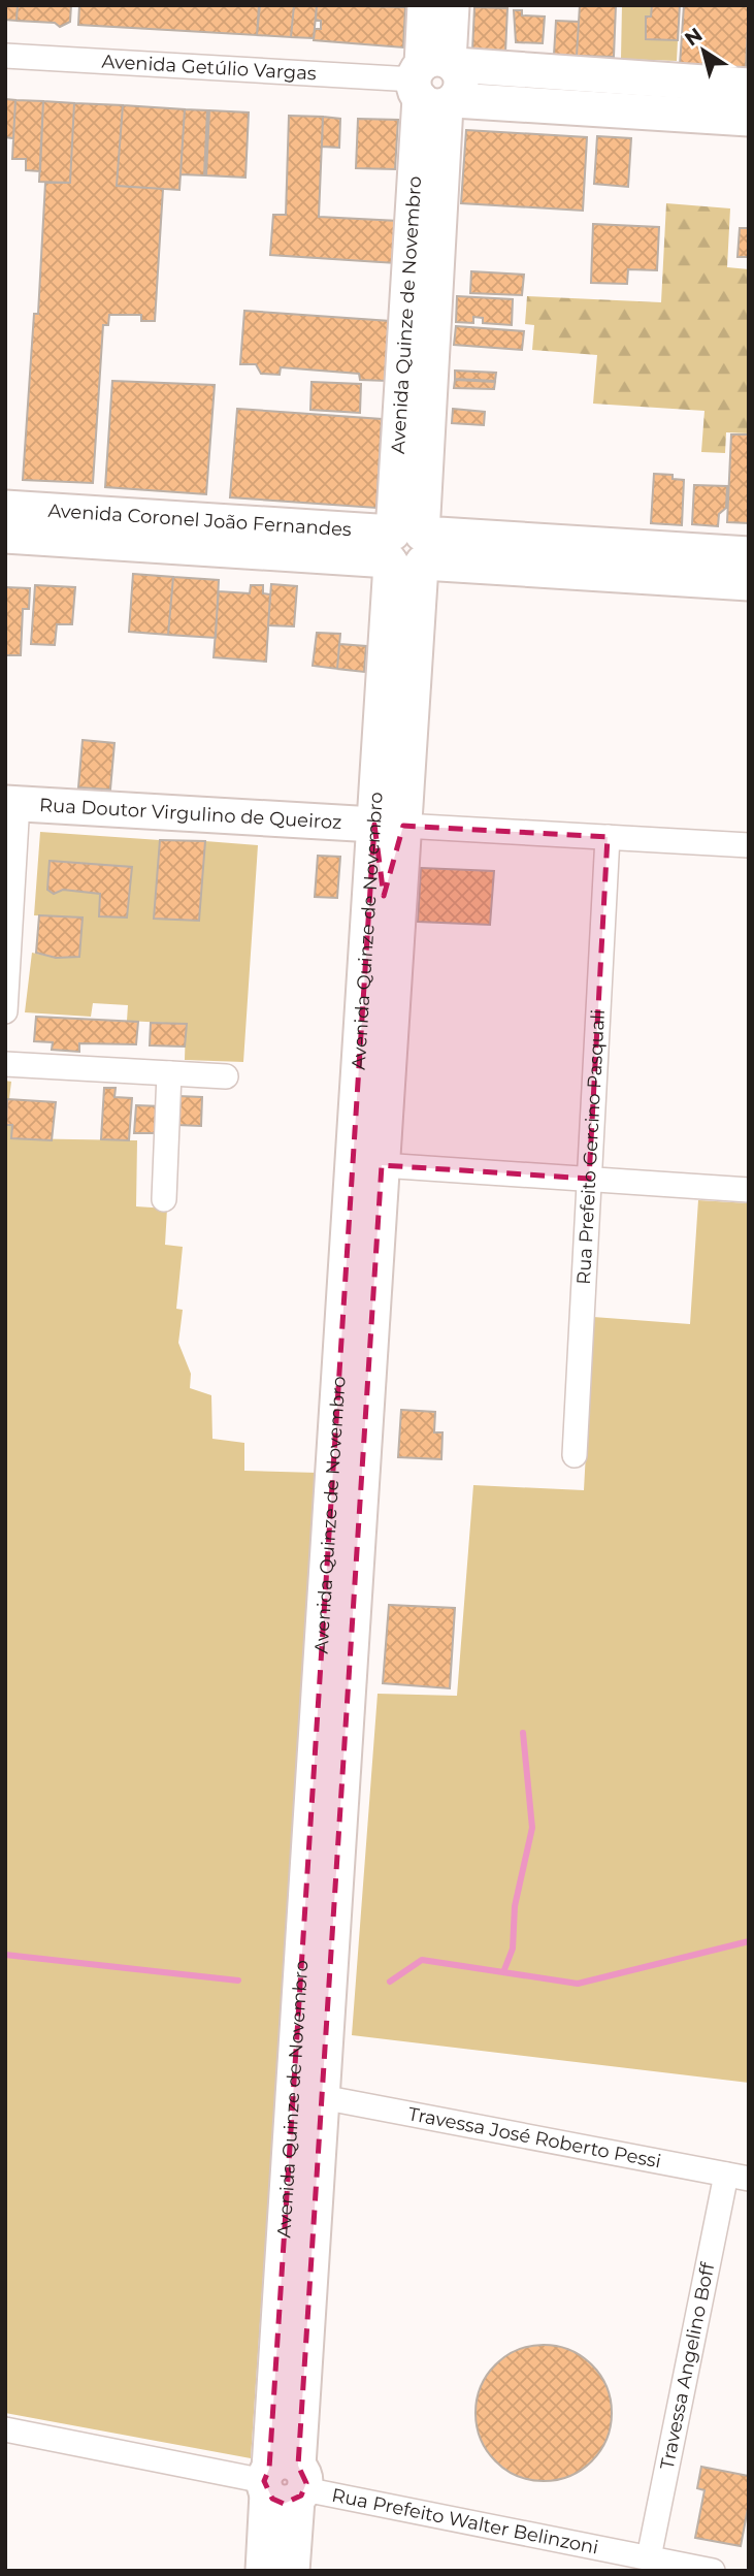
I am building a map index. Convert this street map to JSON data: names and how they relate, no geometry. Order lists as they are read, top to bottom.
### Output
{
  "streets": {
    "street": [
      "Avenida Getúlio Vargas",
      "Avenida Quinze de Novembro",
      "Avenida Coronel João Fernandes",
      "Rua Doutor Virgulino de Queiroz",
      "Rua Prefeito Gercino Pasquali",
      "Travessa José Roberto Pessi",
      "Travessa Angelino Boff",
      "Rua Prefeito Walter Belinzoni"
    ]
  },
  "crossings": [
    ["Avenida Getúlio Vargas", "Avenida Quinze de Novembro"],
    ["Avenida Quinze de Novembro", "Avenida Coronel João Fernandes"],
    ["Avenida Quinze de Novembro", "Rua Doutor Virgulino de Queiroz"],
    ["Avenida Quinze de Novembro", "Travessa José Roberto Pessi"],
    ["Avenida Quinze de Novembro", "Rua Prefeito Walter Belinzoni"],
    ["Rua Doutor Virgulino de Queiroz", "Rua Prefeito Gercino Pasquali"],
    ["Travessa José Roberto Pessi", "Travessa Angelino Boff"],
    ["Travessa Angelino Boff", "Rua Prefeito Walter Belinzoni"]
  ],
  "north": "top left"
}
